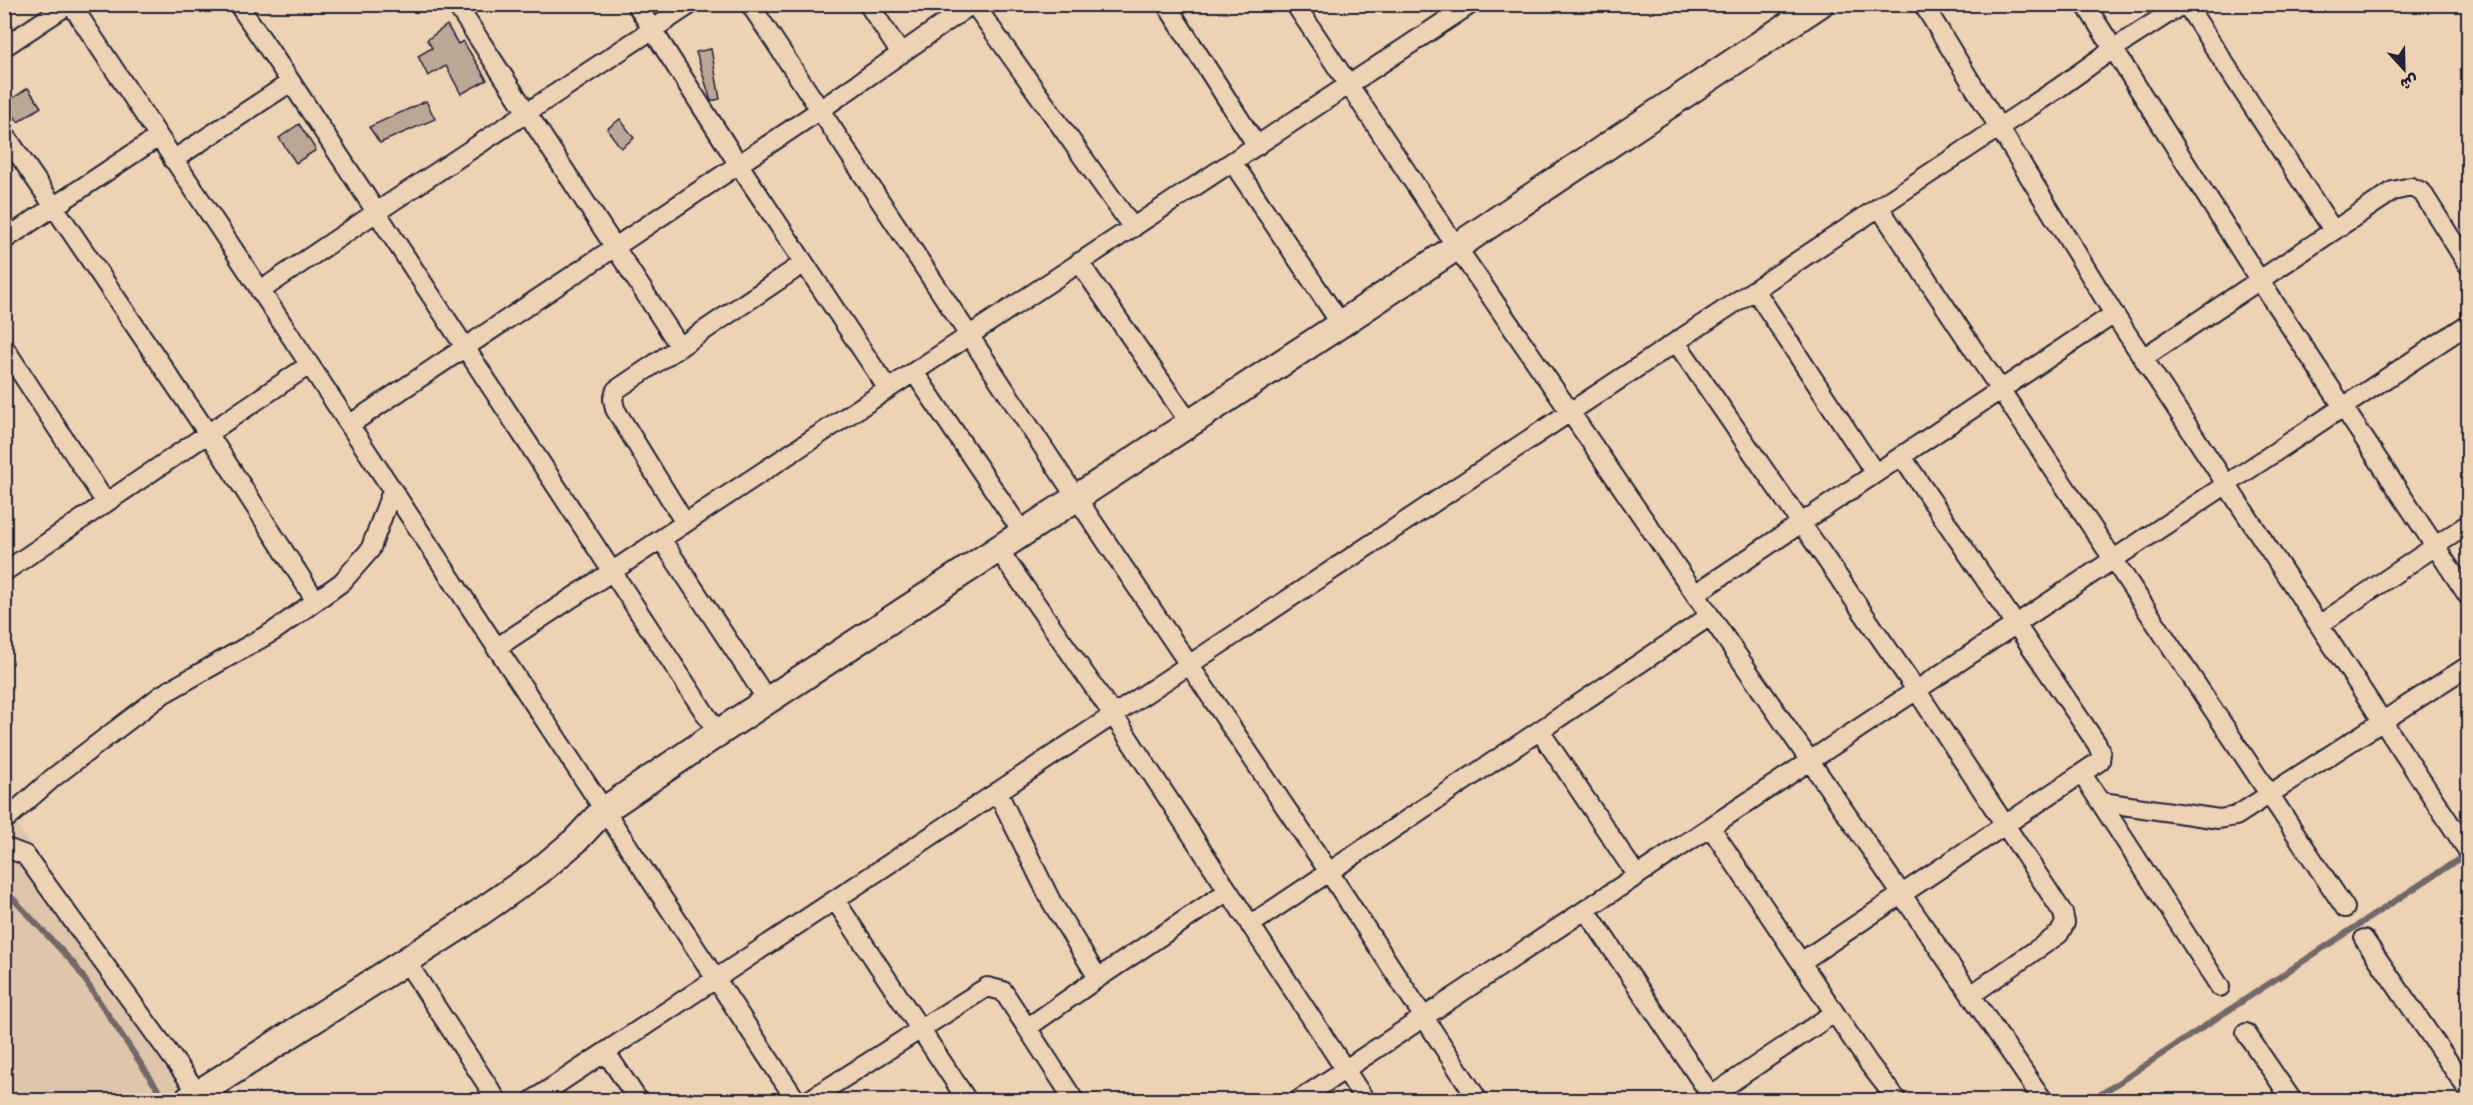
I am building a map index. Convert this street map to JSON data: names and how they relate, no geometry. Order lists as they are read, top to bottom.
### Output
{
  "north": "bottom"
}
